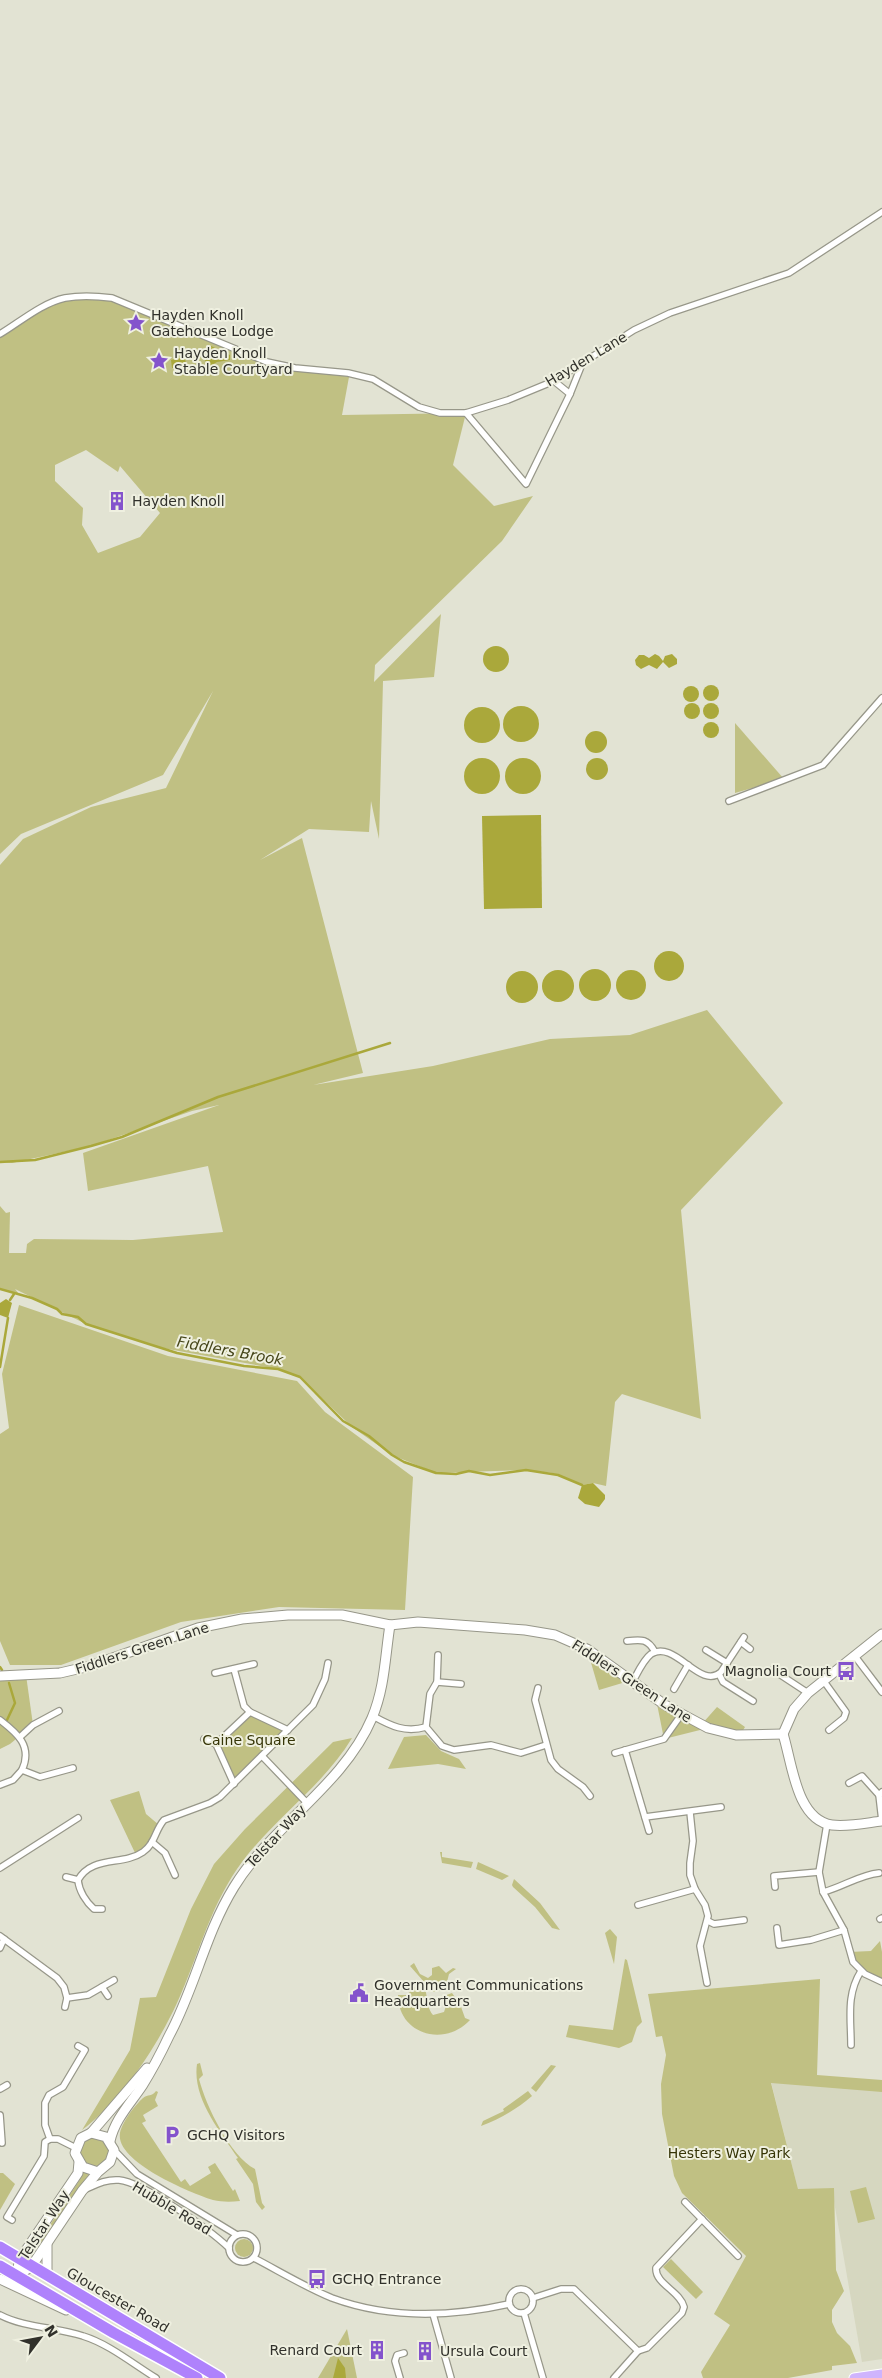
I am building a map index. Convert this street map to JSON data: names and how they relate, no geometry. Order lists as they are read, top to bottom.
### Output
{
  "streets": {
    "highway": ["Gloucester Road"],
    "street": [
      "Hayden Lane",
      "Fiddlers Green Lane",
      "Telstar Way",
      "Hubble Road"
    ]
  },
  "crossings": [
    ["Fiddlers Green Lane", "Telstar Way"],
    ["Telstar Way", "Hubble Road"],
    ["Telstar Way", "Gloucester Road"]
  ],
  "water": ["Fiddlers Brook"],
  "parks": ["Caine Square", "Hesters Way Park"],
  "places": {
    "place": ["Hayden Knoll Gatehouse Lodge", "Hayden Knoll Stable Courtyard"],
    "building": ["Hayden Knoll", "Renard Court", "Ursula Court"],
    "bus stop": ["Magnolia Court", "GCHQ Entrance"],
    "public building": ["Government Communications Headquarters"],
    "parking": ["GCHQ Visitors"]
  },
  "north": "top right"
}
